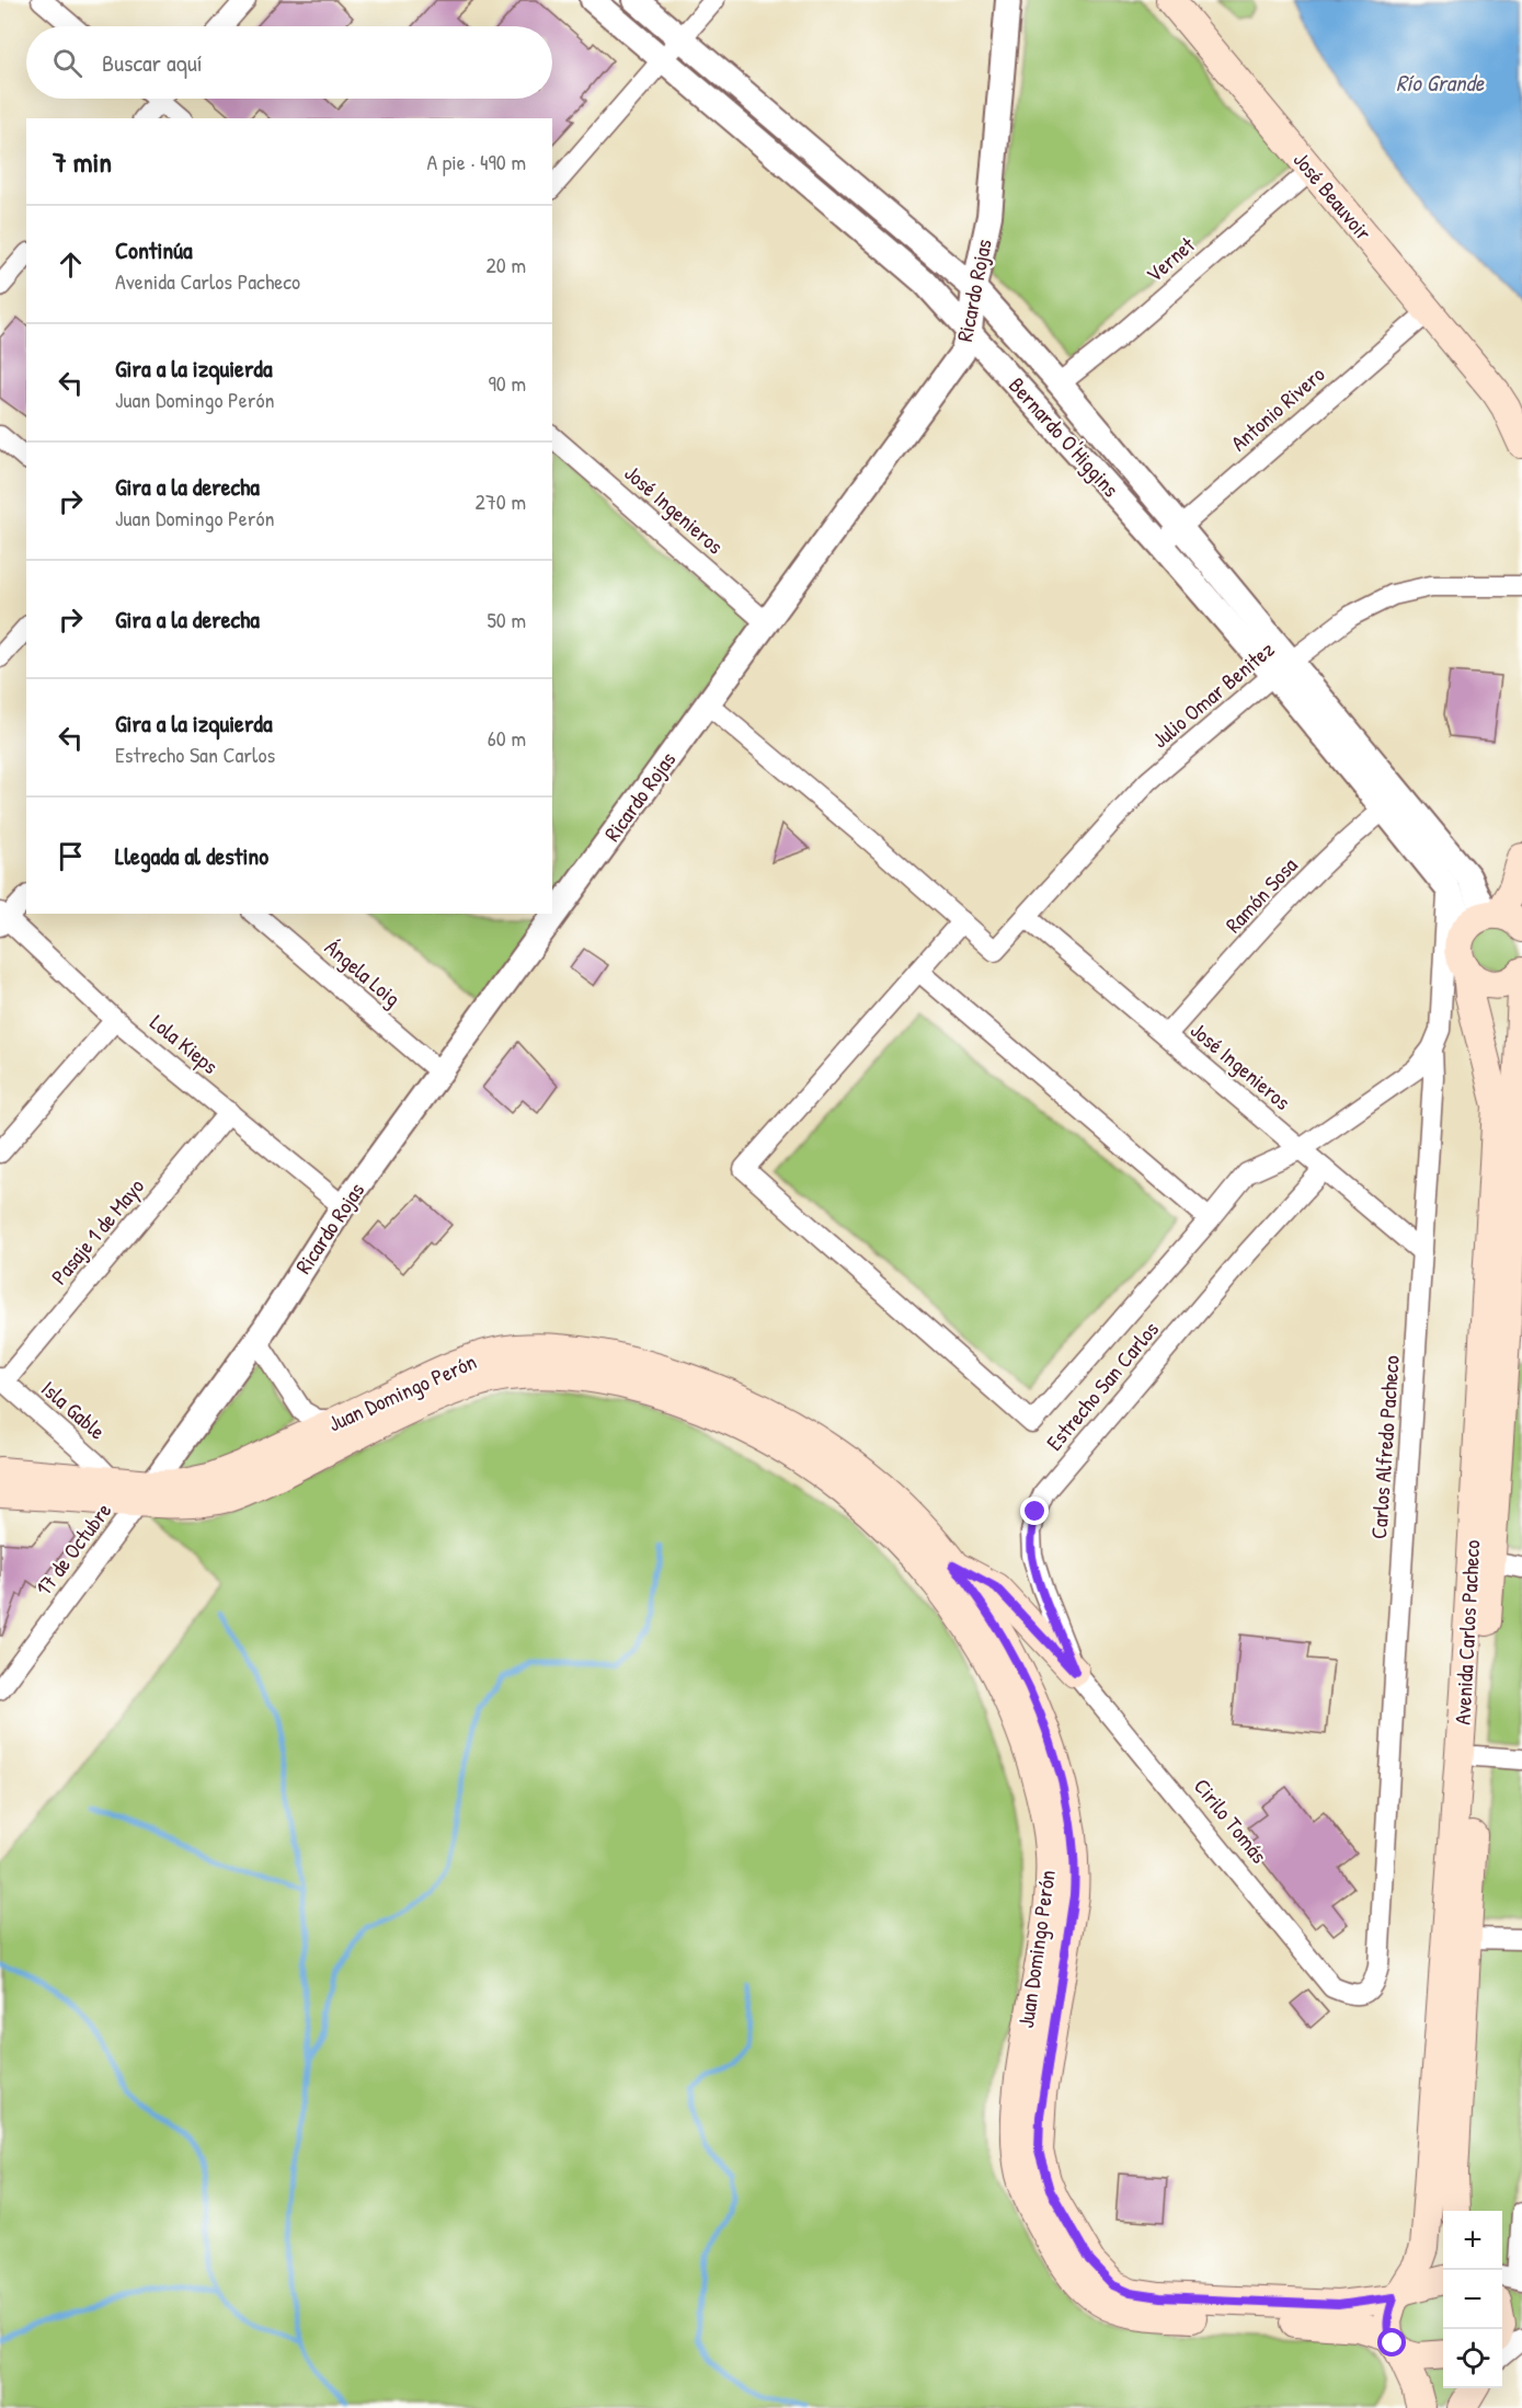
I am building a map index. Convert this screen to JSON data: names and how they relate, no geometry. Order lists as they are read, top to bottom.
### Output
{
  "streets": {
    "main road": ["José Beauvoir", "Juan Domingo Perón", "Avenida Carlos Pacheco"],
    "street": [
      "Vernet",
      "Ricardo Rojas",
      "Antonio Rivero",
      "Bernardo O'Higgins",
      "José Ingenieros",
      "Julio Omar Benitez",
      "Ramón Sosa",
      "Ángela Loig",
      "Lola Kieps",
      "Pasaje 1 de Mayo",
      "Estrecho San Carlos",
      "Isla Gable",
      "Carlos Alfredo Pacheco",
      "17 de Octubre",
      "Cirilo Tomás"
    ]
  },
  "crossings": [
    ["José Beauvoir", "Vernet"],
    ["José Beauvoir", "Antonio Rivero"],
    ["Vernet", "Bernardo O'Higgins"],
    ["Ricardo Rojas", "Bernardo O'Higgins"],
    ["Ricardo Rojas", "José Ingenieros"],
    ["Ricardo Rojas", "Ángela Loig"],
    ["Ricardo Rojas", "Lola Kieps"],
    ["Ricardo Rojas", "Juan Domingo Perón"],
    ["Ricardo Rojas", "17 de Octubre"],
    ["Antonio Rivero", "Bernardo O'Higgins"],
    ["Bernardo O'Higgins", "Julio Omar Benitez"],
    ["Bernardo O'Higgins", "Ramón Sosa"],
    ["Bernardo O'Higgins", "Carlos Alfredo Pacheco"],
    ["Bernardo O'Higgins", "Avenida Carlos Pacheco"],
    ["José Ingenieros", "Julio Omar Benitez"],
    ["José Ingenieros", "Ramón Sosa"],
    ["José Ingenieros", "Estrecho San Carlos"],
    ["José Ingenieros", "Carlos Alfredo Pacheco"],
    ["Lola Kieps", "Pasaje 1 de Mayo"],
    ["Pasaje 1 de Mayo", "Isla Gable"],
    ["Estrecho San Carlos", "Cirilo Tomás"],
    ["Juan Domingo Perón", "Isla Gable"],
    ["Juan Domingo Perón", "17 de Octubre"],
    ["Juan Domingo Perón", "Avenida Carlos Pacheco"],
    ["Carlos Alfredo Pacheco", "Avenida Carlos Pacheco"],
    ["Carlos Alfredo Pacheco", "Cirilo Tomás"]
  ],
  "water": ["Río Grande"],
  "page": {
    "search": "Buscar aquí",
    "heading": ["7 min", "A pie · 490 m"],
    "list": [
      ["Continúa", "Avenida Carlos Pacheco", "20 m"],
      ["Gira a la izquierda", "Juan Domingo Perón", "90 m"],
      ["Gira a la derecha", "Juan Domingo Perón", "270 m"],
      ["Gira a la derecha", "50 m"],
      ["Gira a la izquierda", "Estrecho San Carlos", "60 m"],
      "Llegada al destino"
    ],
    "map_buttons": ["+", "−"]
  }
}
